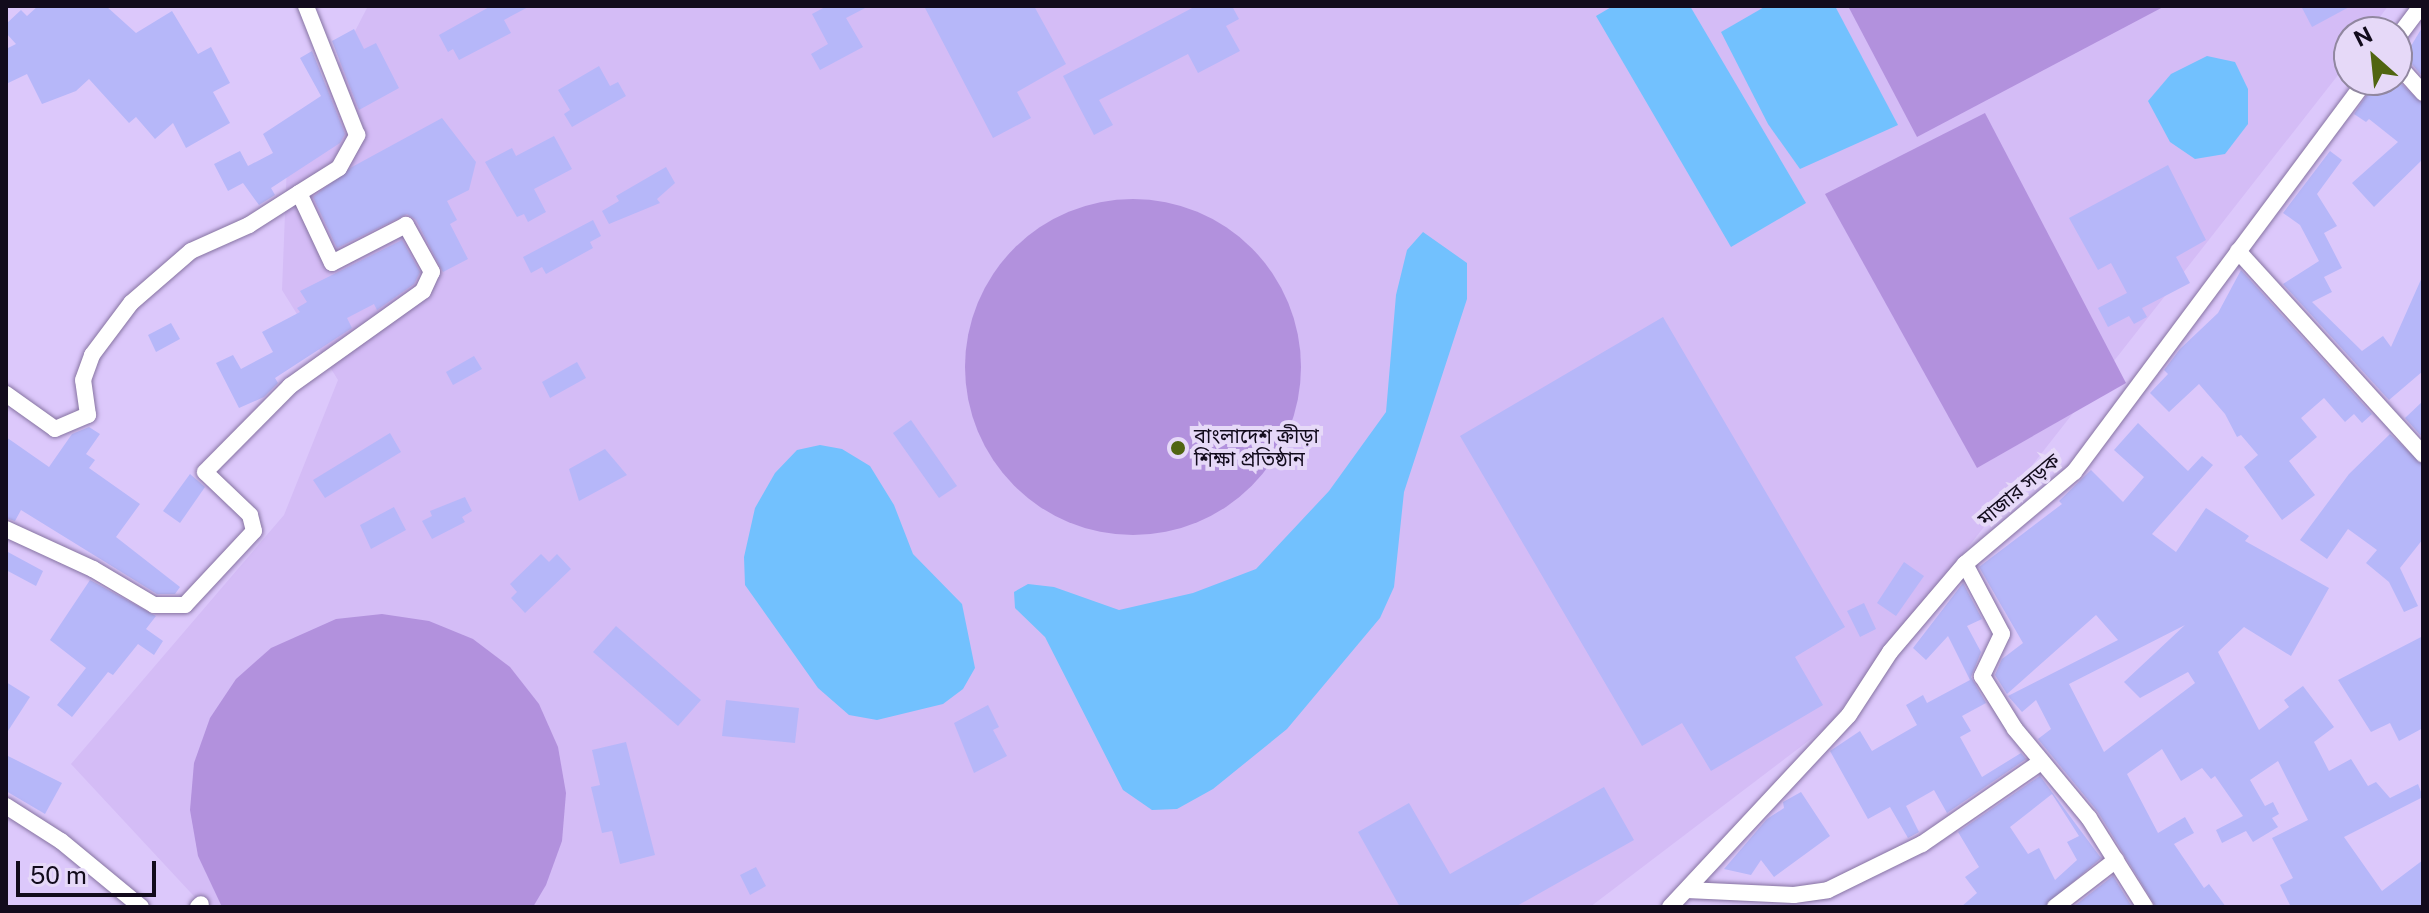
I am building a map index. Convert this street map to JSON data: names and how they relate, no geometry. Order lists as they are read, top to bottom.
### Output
{
  "streets": {
    "street": ["মাজার সড়ক"]
  },
  "places": ["বাংলাদেশ ক্রীড়া শিক্ষা প্রতিষ্ঠান"],
  "scale_bar": "50 m",
  "north": "top left"
}
